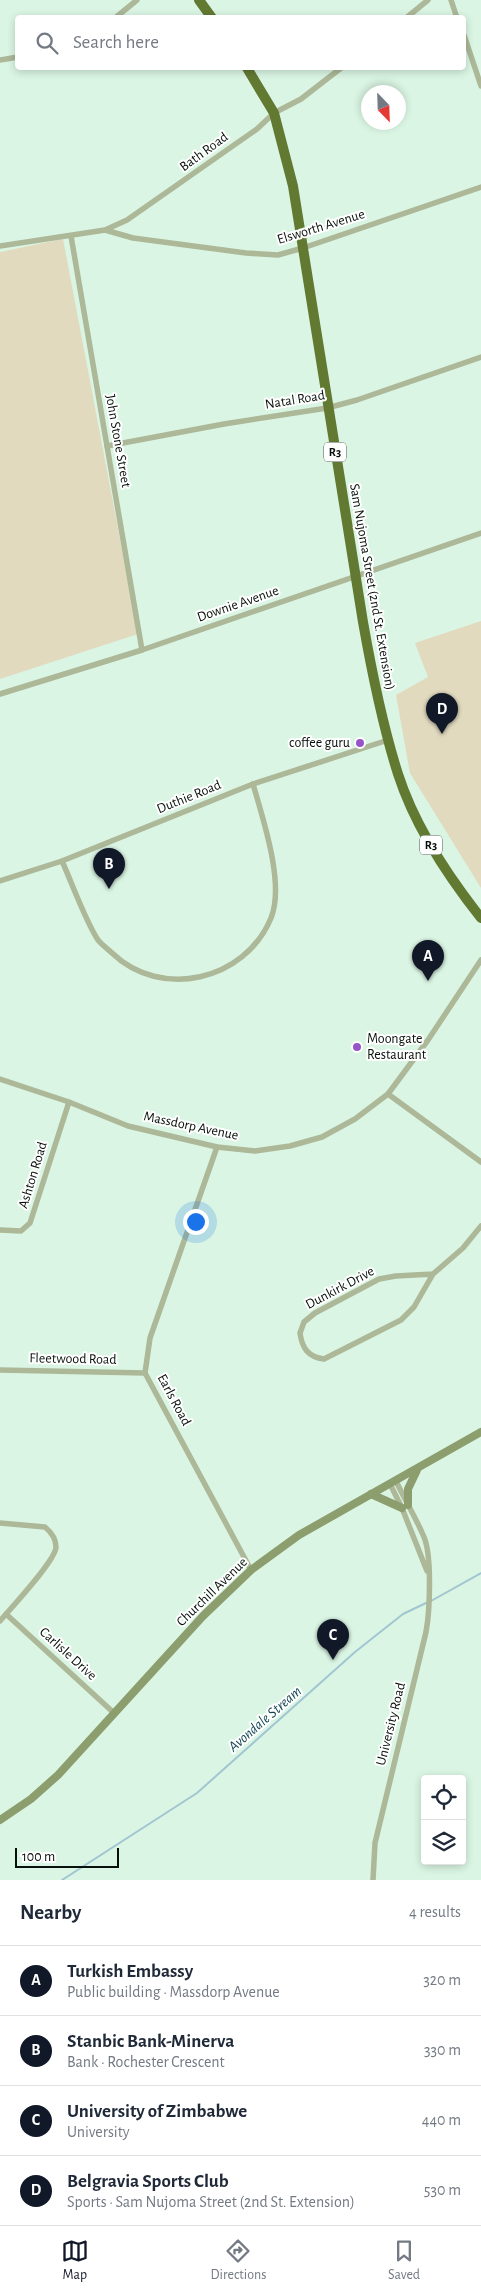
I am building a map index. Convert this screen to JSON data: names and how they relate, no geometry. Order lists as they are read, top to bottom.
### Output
{
  "streets": {
    "highway": ["R3", "Sam Nujoma Street (2nd St. Extension)"],
    "main road": ["Churchill Avenue"],
    "street": [
      "Bath Road",
      "Elsworth Avenue",
      "Natal Road",
      "John Stone Street",
      "Downie Avenue",
      "Duthie Road",
      "Massdorp Avenue",
      "Ashton Road",
      "Dunkirk Drive",
      "Fleetwood Road",
      "Earls Road",
      "Carlisle Drive",
      "University Road"
    ]
  },
  "crossings": [
    ["Bath Road", "Elsworth Avenue"],
    ["Bath Road", "John Stone Street"],
    ["Bath Road", "Sam Nujoma Street (2nd St. Extension)"],
    ["Elsworth Avenue", "Sam Nujoma Street (2nd St. Extension)"],
    ["Natal Road", "John Stone Street"],
    ["Natal Road", "Sam Nujoma Street (2nd St. Extension)"],
    ["John Stone Street", "Downie Avenue"],
    ["Sam Nujoma Street (2nd St. Extension)", "Downie Avenue"],
    ["Sam Nujoma Street (2nd St. Extension)", "Duthie Road"],
    ["Massdorp Avenue", "Ashton Road"],
    ["Massdorp Avenue", "Earls Road"],
    ["Fleetwood Road", "Earls Road"],
    ["Earls Road", "Churchill Avenue"],
    ["Churchill Avenue", "Carlisle Drive"],
    ["Churchill Avenue", "University Road"]
  ],
  "water": ["Avondale Stream"],
  "places": ["coffee guru", "Moongate Restaurant"],
  "scale_bar": "100 m",
  "north": "bottom right",
  "page": {
    "search": "Search here",
    "pins": [
      "D",
      "B",
      "A",
      "C"
    ],
    "scale": "100 m",
    "heading": ["Nearby", "4 results"],
    "list": [
      {
        "mark": "A",
        "name": "Turkish Embassy",
        "note": "Public building · Massdorp Avenue",
        "value": "320 m"
      },
      {
        "mark": "B",
        "name": "Stanbic Bank-Minerva",
        "note": "Bank · Rochester Crescent",
        "value": "330 m"
      },
      {
        "mark": "C",
        "name": "University of Zimbabwe",
        "note": "University",
        "value": "440 m"
      },
      {
        "mark": "D",
        "name": "Belgravia Sports Club",
        "note": "Sports · Sam Nujoma Street (2nd St. Extension)",
        "value": "530 m"
      }
    ],
    "nav": ["Map", "Directions", "Saved"]
  }
}
